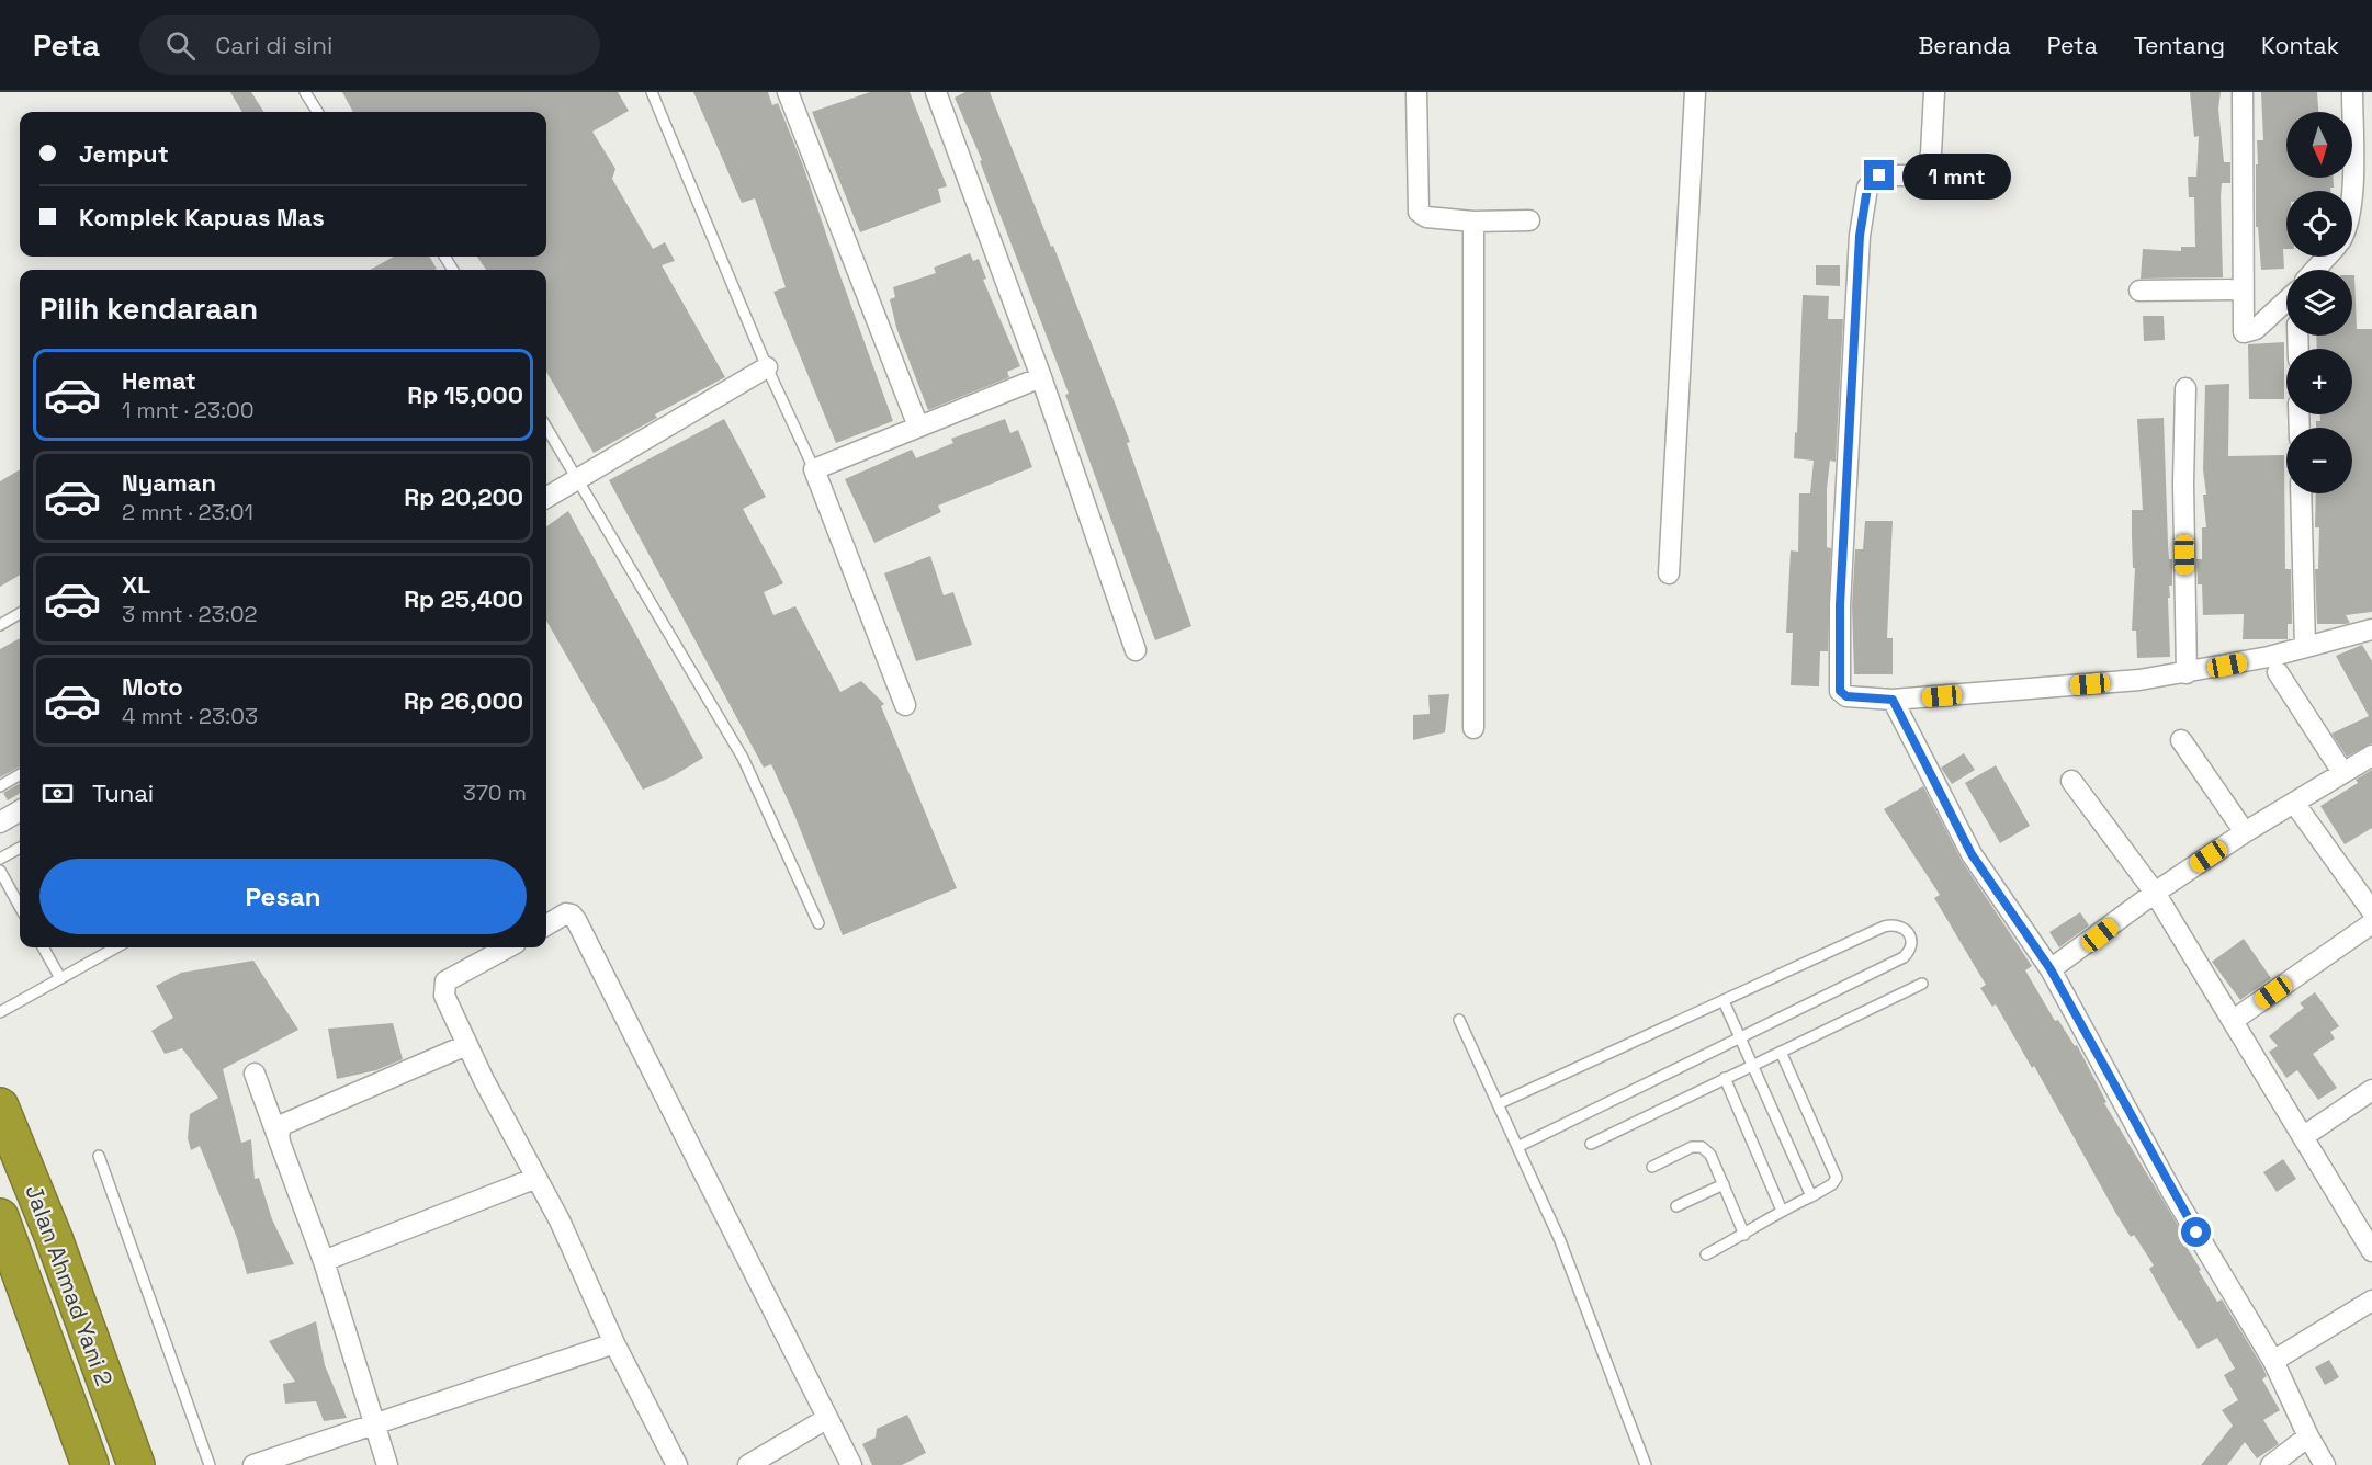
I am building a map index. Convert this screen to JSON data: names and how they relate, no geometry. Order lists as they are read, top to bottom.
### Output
{
  "streets": {
    "highway": ["Jalan Ahmad Yani 2"]
  },
  "north": "bottom",
  "page": {
    "header": "Peta",
    "search": "Cari di sini",
    "nav": [
      "Beranda",
      "Peta",
      "Tentang",
      "Kontak"
    ],
    "map_buttons": ["+", "−"],
    "banner": ["Jemput", "Komplek Kapuas Mas"],
    "bubble": "1 mnt",
    "heading": "Pilih kendaraan",
    "list": [
      {
        "name": "Hemat",
        "note": "1 mnt · 23:00",
        "value": "Rp 15,000"
      },
      {
        "name": "Nyaman",
        "note": "2 mnt · 23:01",
        "value": "Rp 20,200"
      },
      {
        "name": "XL",
        "note": "3 mnt · 23:02",
        "value": "Rp 25,400"
      },
      {
        "name": "Moto",
        "note": "4 mnt · 23:03",
        "value": "Rp 26,000"
      }
    ],
    "pay": ["Tunai", "370 m"],
    "buttons": "Pesan"
  }
}
